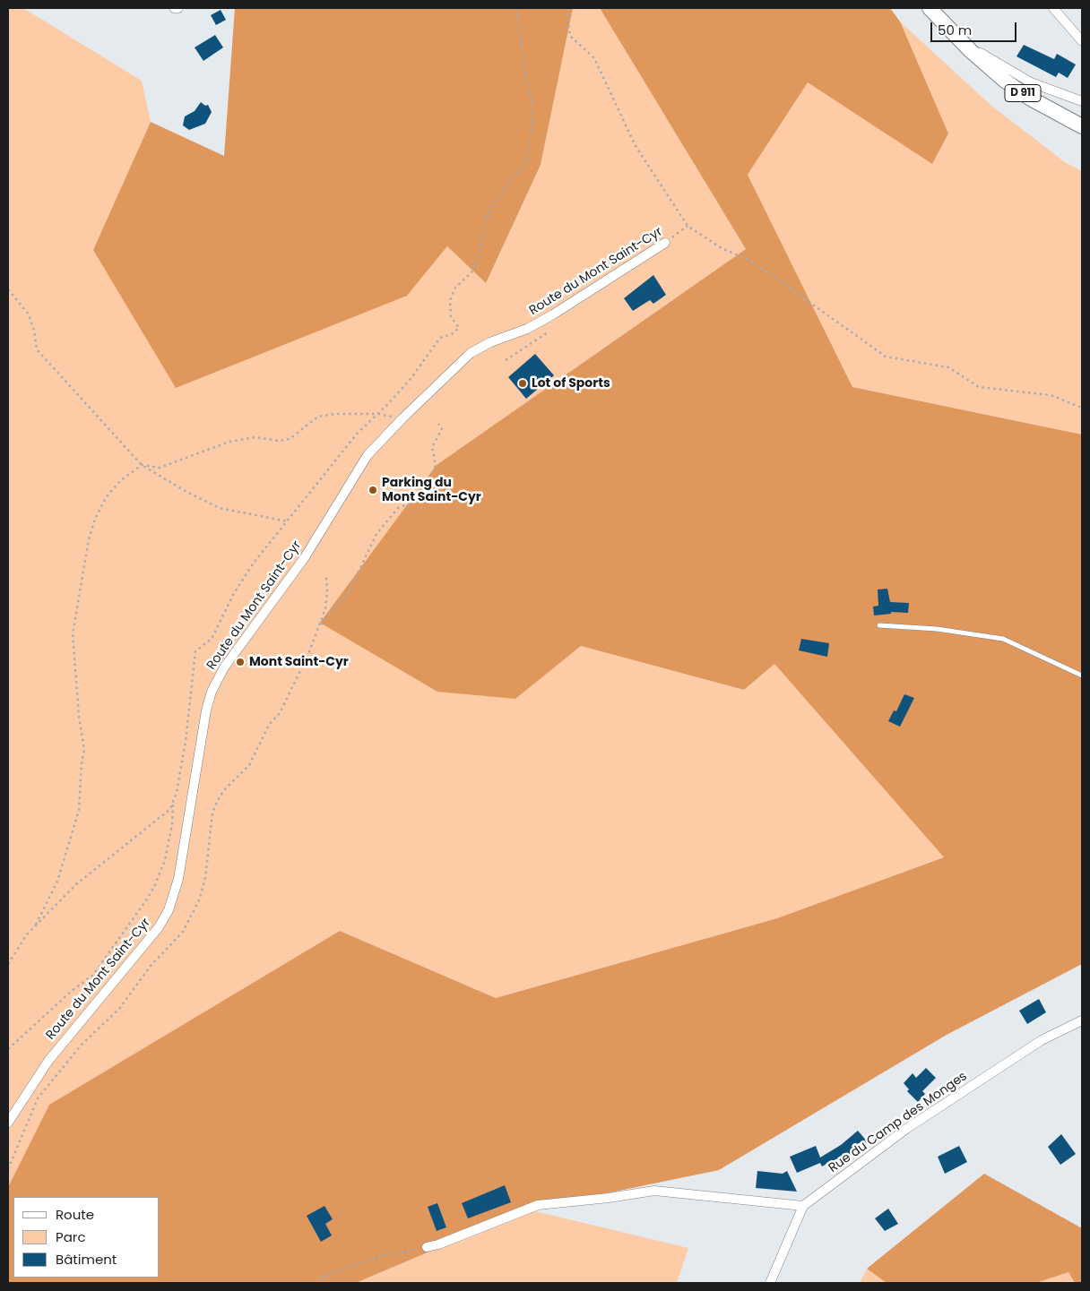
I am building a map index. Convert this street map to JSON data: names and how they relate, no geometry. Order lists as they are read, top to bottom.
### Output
{
  "streets": {
    "main road": ["D 911"],
    "street": ["Route du Mont Saint-Cyr", "Rue du Camp des Monges"]
  },
  "places": ["Lot of Sports", "Parking du Mont Saint-Cyr", "Mont Saint-Cyr"],
  "legend": ["Route", "Parc", "Bâtiment"],
  "scale_bar": "50 m"
}
